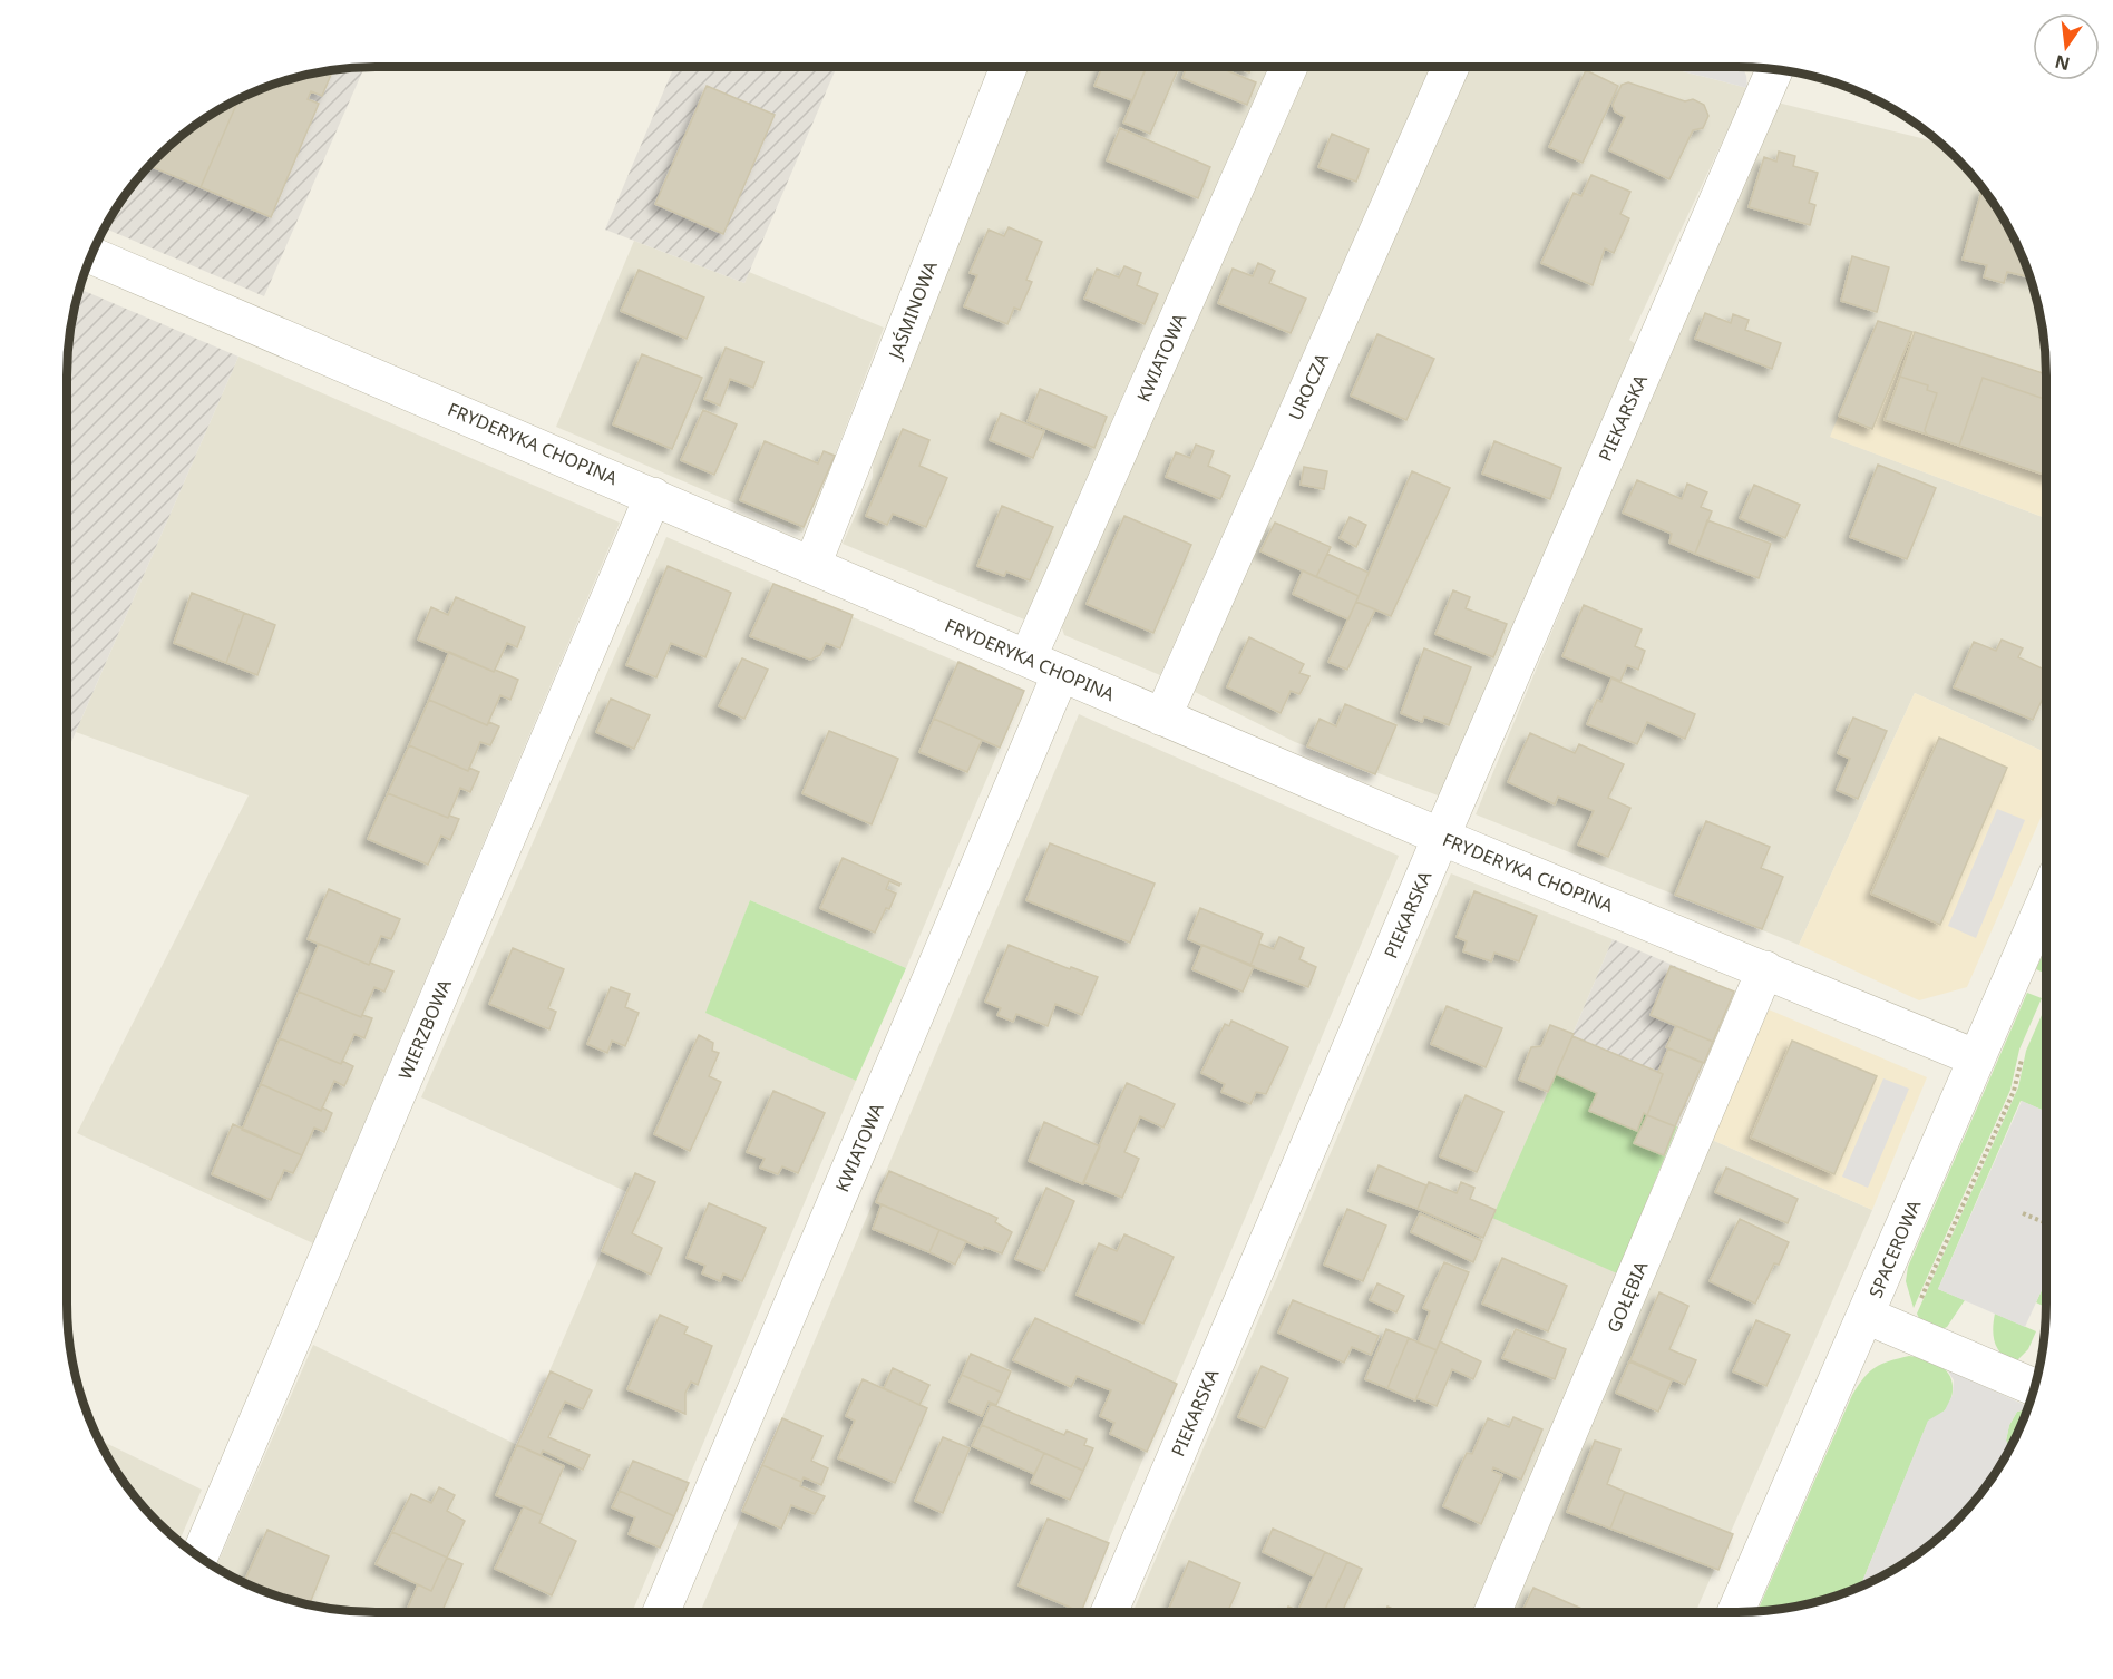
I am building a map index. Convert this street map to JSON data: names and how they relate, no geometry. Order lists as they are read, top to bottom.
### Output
{
  "streets": {
    "street": [
      "JAŚMINOWA",
      "KWIATOWA",
      "UROCZA",
      "PIEKARSKA",
      "FRYDERYKA CHOPINA",
      "WIERZBOWA",
      "SPACEROWA",
      "GOŁĘBIA"
    ]
  },
  "crossings": [
    ["JAŚMINOWA", "FRYDERYKA CHOPINA"],
    ["KWIATOWA", "FRYDERYKA CHOPINA"],
    ["UROCZA", "FRYDERYKA CHOPINA"],
    ["PIEKARSKA", "FRYDERYKA CHOPINA"],
    ["FRYDERYKA CHOPINA", "WIERZBOWA"],
    ["FRYDERYKA CHOPINA", "SPACEROWA"],
    ["FRYDERYKA CHOPINA", "GOŁĘBIA"]
  ],
  "north": "bottom"
}
